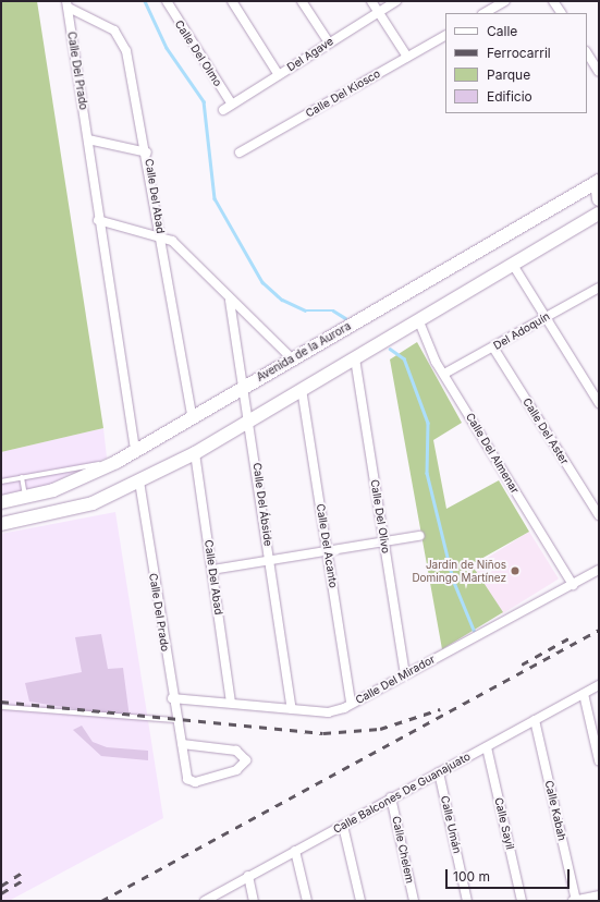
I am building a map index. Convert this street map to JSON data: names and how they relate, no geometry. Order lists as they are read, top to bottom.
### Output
{
  "streets": {
    "main road": ["Avenida de la Aurora"],
    "street": [
      "Calle Del Olmo",
      "Del Agave",
      "Calle Del Prado",
      "Calle Del Kiosco",
      "Calle Del Abad",
      "Del Adoquín",
      "Calle Del Aster",
      "Calle Del Almenar",
      "Calle Del Ábside",
      "Calle Del Olivo",
      "Calle Del Acanto",
      "Calle Del Mirador",
      "Calle Balcones De Guanajuato",
      "Calle Kabah",
      "Calle Sayil",
      "Calle Umán",
      "Calle Chelem"
    ]
  },
  "crossings": [
    ["Calle Del Olmo", "Del Agave"],
    ["Calle Del Prado", "Calle Del Abad"],
    ["Calle Del Prado", "Avenida de la Aurora"],
    ["Calle Del Prado", "Calle Del Mirador"],
    ["Calle Del Abad", "Avenida de la Aurora"],
    ["Calle Del Abad", "Calle Del Mirador"],
    ["Del Adoquín", "Calle Del Aster"],
    ["Del Adoquín", "Calle Del Almenar"],
    ["Avenida de la Aurora", "Calle Del Ábside"],
    ["Calle Del Almenar", "Calle Del Mirador"],
    ["Calle Del Ábside", "Calle Del Mirador"],
    ["Calle Del Olivo", "Calle Del Mirador"],
    ["Calle Del Acanto", "Calle Del Mirador"],
    ["Calle Balcones De Guanajuato", "Calle Kabah"],
    ["Calle Balcones De Guanajuato", "Calle Sayil"],
    ["Calle Balcones De Guanajuato", "Calle Umán"],
    ["Calle Balcones De Guanajuato", "Calle Chelem"]
  ],
  "places": ["Jardin de Niños Domingo Martínez"],
  "legend": [
    "Calle",
    "Ferrocarril",
    "Parque",
    "Edificio"
  ],
  "scale_bar": "100 m"
}
